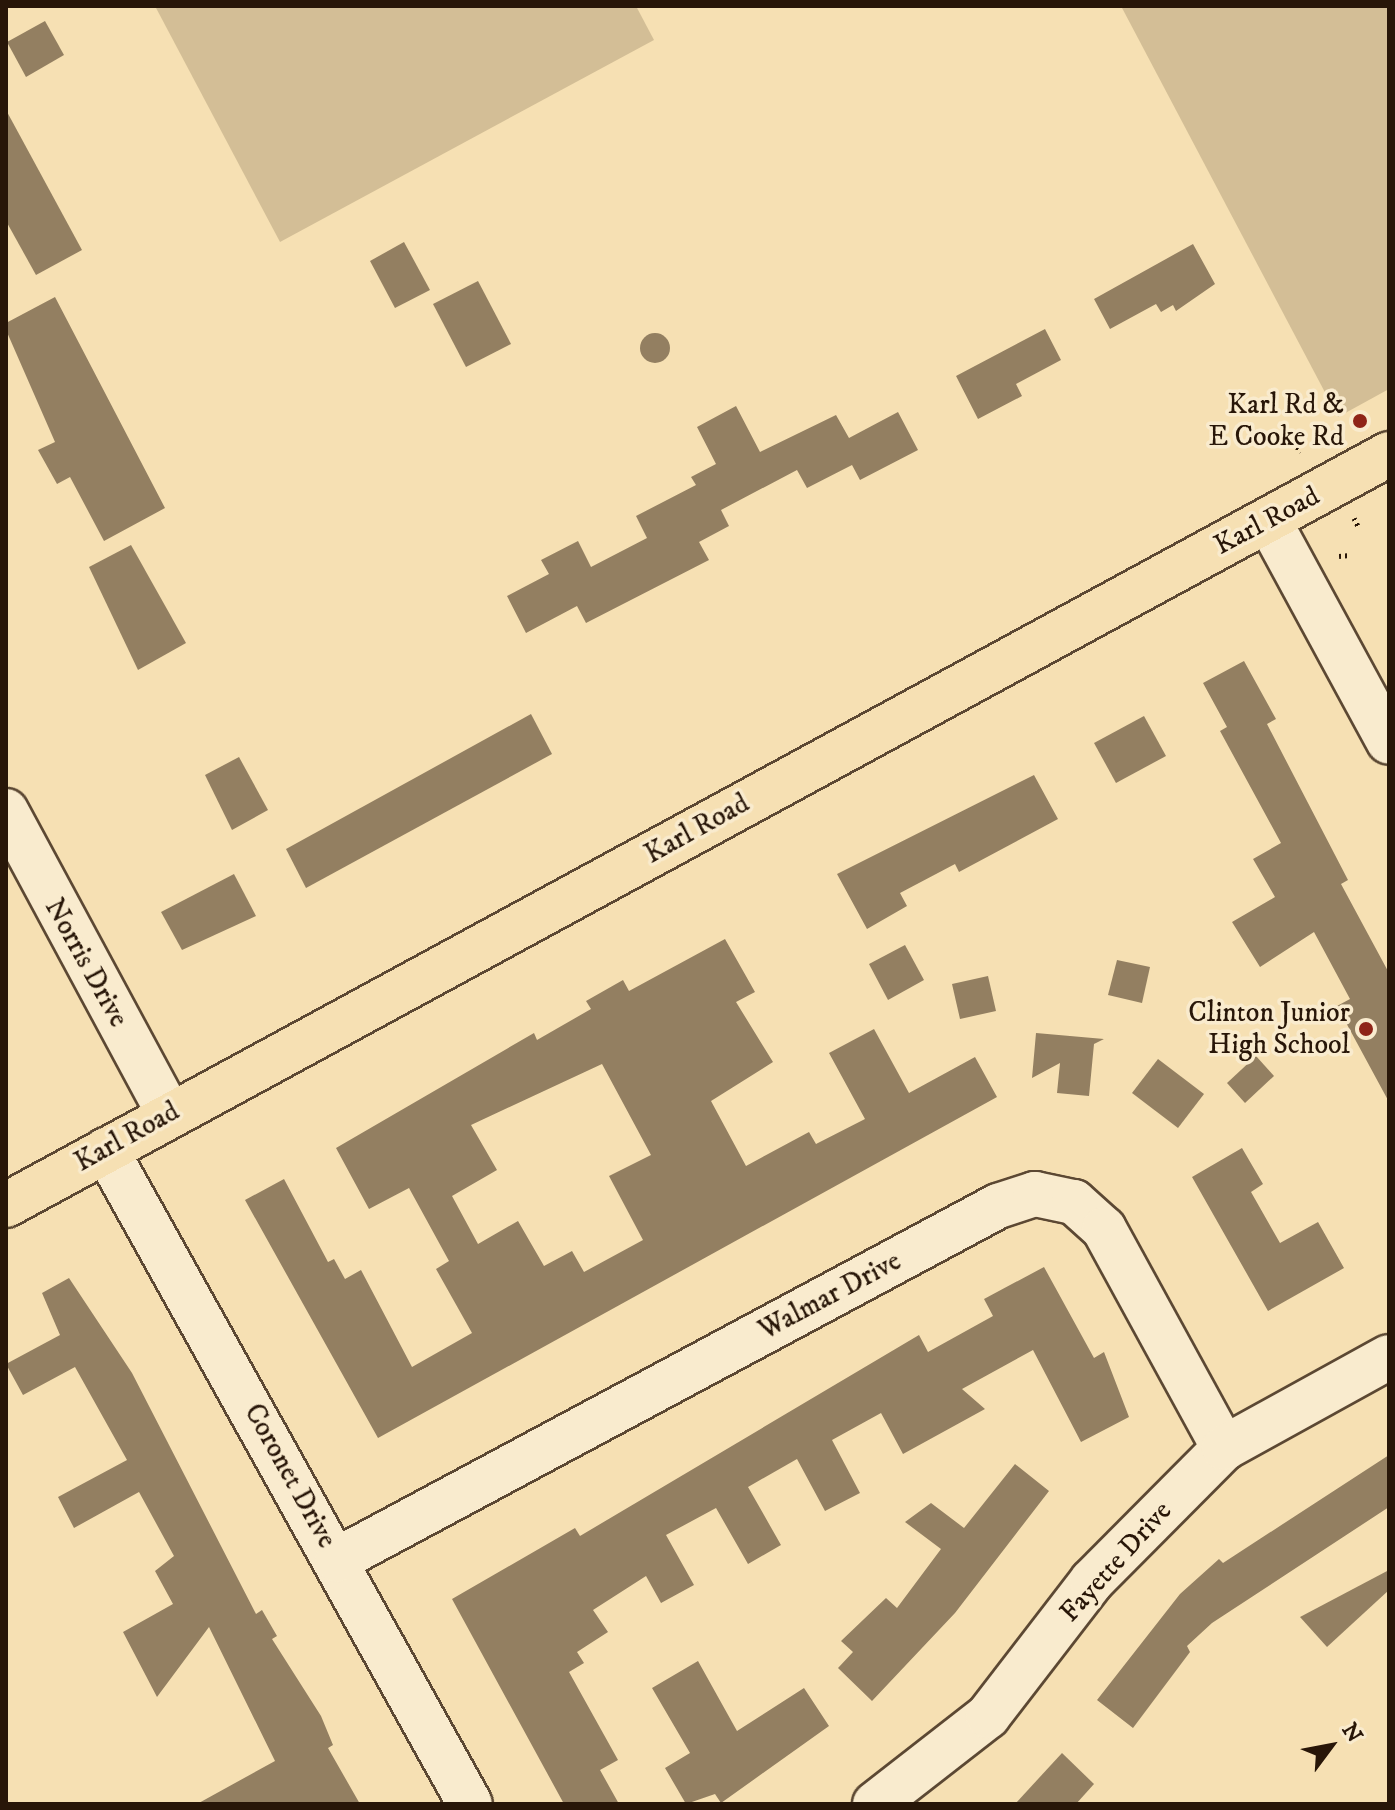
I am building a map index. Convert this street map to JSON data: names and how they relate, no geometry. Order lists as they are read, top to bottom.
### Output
{
  "streets": {
    "main road": ["Karl Road"],
    "street": [
      "Norris Drive",
      "Walmar Drive",
      "Coronet Drive",
      "Fayette Drive"
    ]
  },
  "crossings": [
    ["Karl Road", "Norris Drive"],
    ["Karl Road", "Coronet Drive"],
    ["Walmar Drive", "Coronet Drive"],
    ["Walmar Drive", "Fayette Drive"]
  ],
  "places": ["Karl Rd & E Cooke Rd", "Clinton Junior High School"],
  "north": "top right"
}
